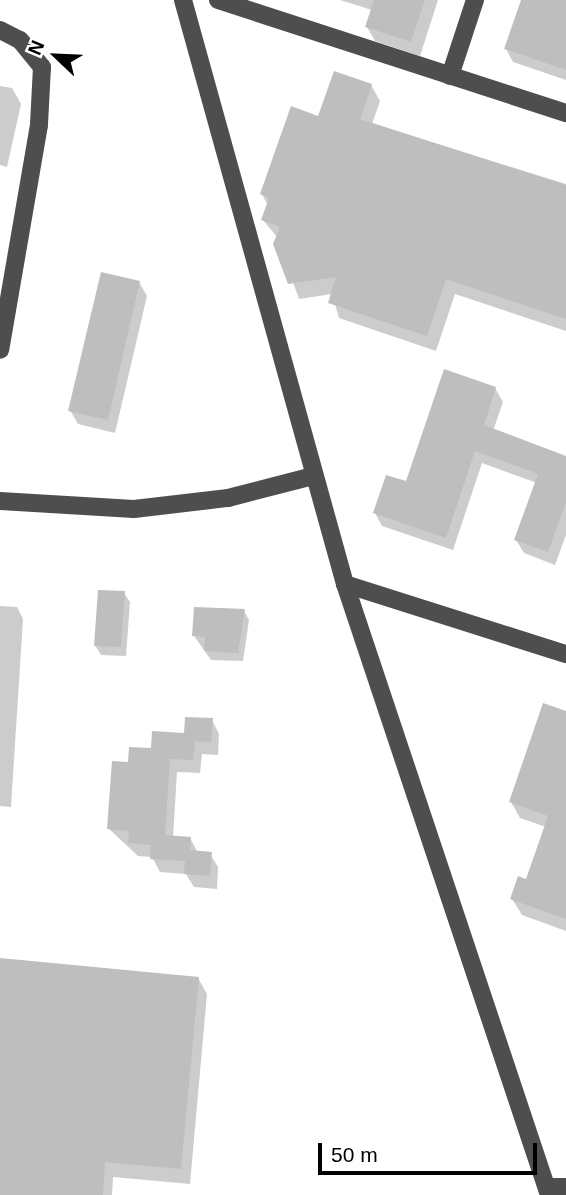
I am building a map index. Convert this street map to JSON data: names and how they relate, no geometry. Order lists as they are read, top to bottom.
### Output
{
  "scale_bar": "50 m",
  "north": "top left"
}
